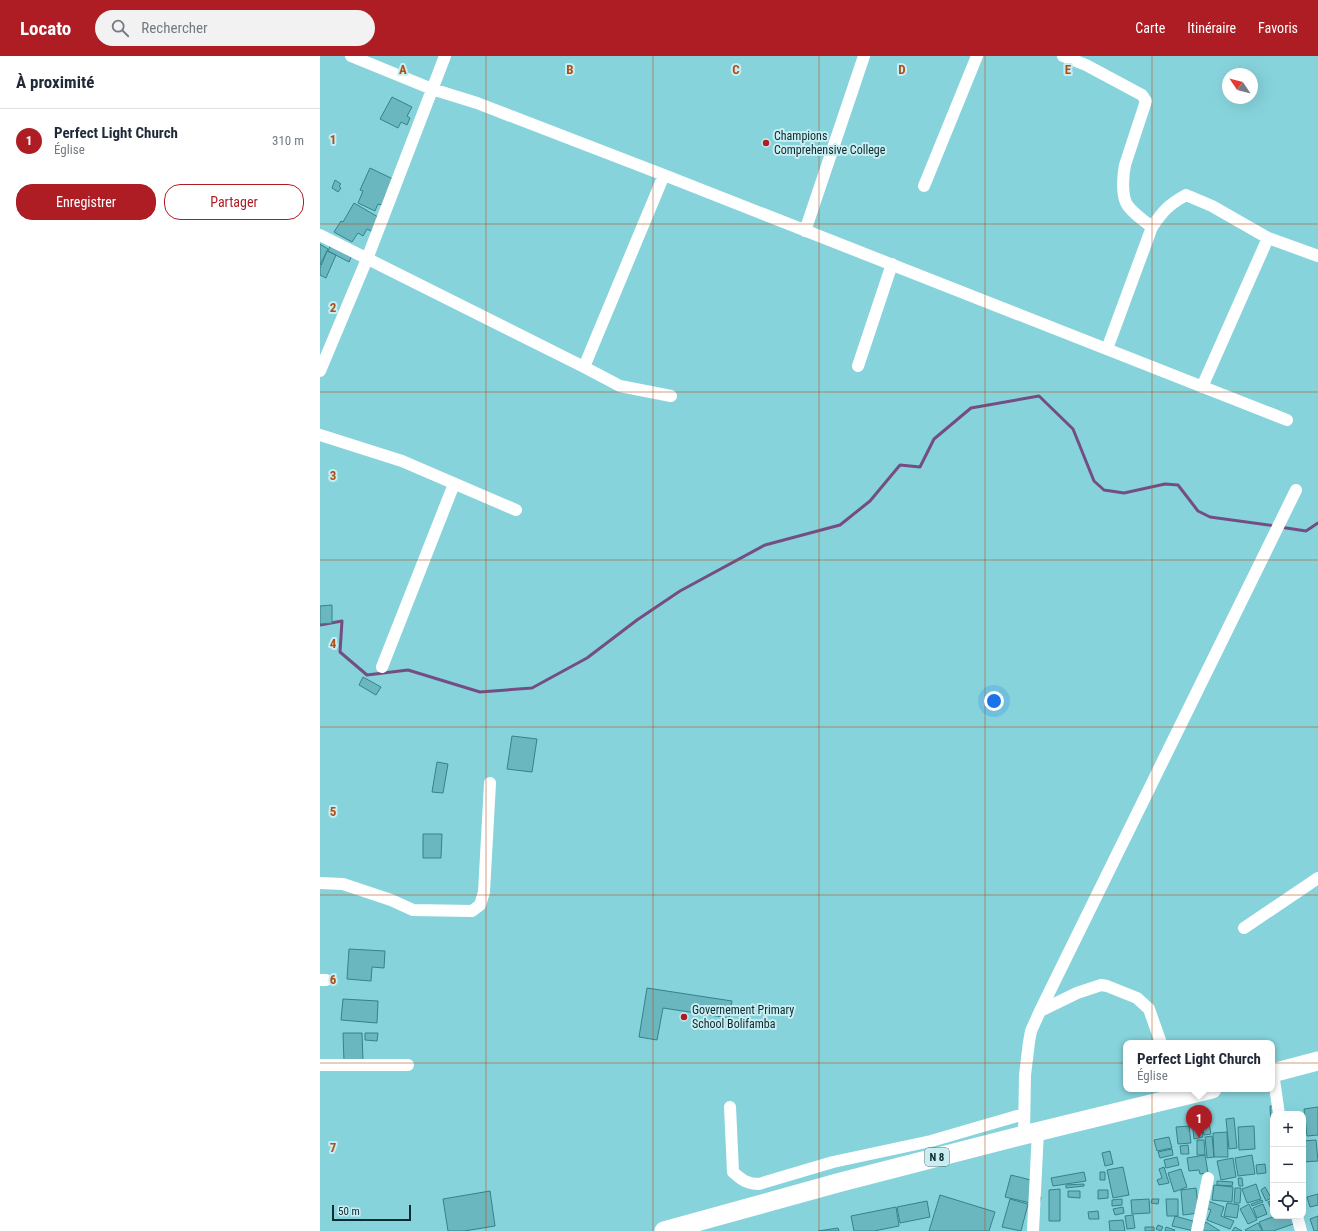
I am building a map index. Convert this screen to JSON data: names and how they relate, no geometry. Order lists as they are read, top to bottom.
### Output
{
  "streets": {
    "highway": ["N 8"]
  },
  "places": ["Champions Comprehensive College", "Governement Primary School Bolifamba"],
  "scale_bar": "50 m",
  "north": "top left",
  "page": {
    "header": "Locato",
    "search": "Rechercher",
    "nav": ["Carte", "Itinéraire", "Favoris"],
    "heading": "À proximité",
    "list": [
      {
        "mark": "1",
        "name": "Perfect Light Church",
        "note": "Église",
        "value": "310 m"
      }
    ],
    "buttons": ["Enregistrer", "Partager"],
    "popup": ["Perfect Light Church", "Église"],
    "pins": "1",
    "map_buttons": ["+", "−"],
    "scale": "50 m"
  },
  "grid": {
    "columns": [
      "A",
      "B",
      "C",
      "D",
      "E"
    ],
    "rows": [
      "1",
      "2",
      "3",
      "4",
      "5",
      "6",
      "7"
    ]
  }
}
